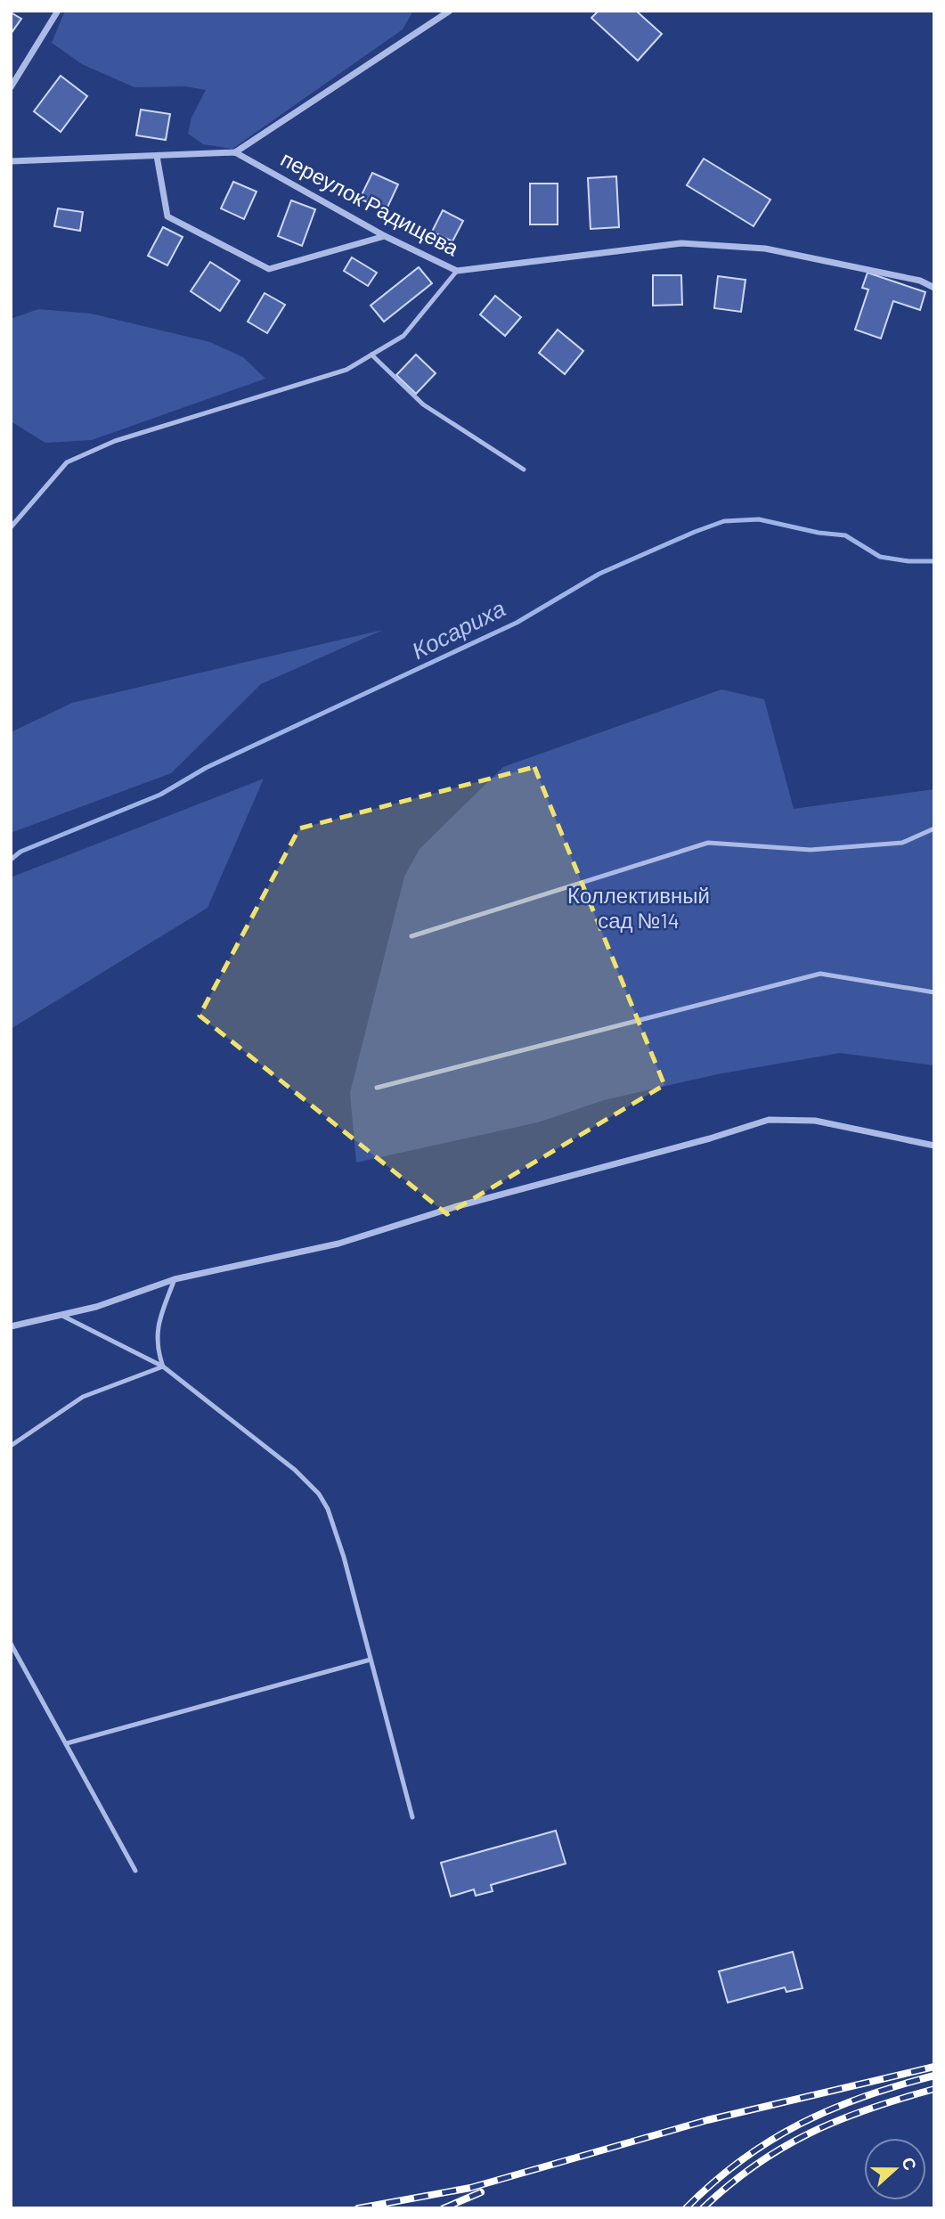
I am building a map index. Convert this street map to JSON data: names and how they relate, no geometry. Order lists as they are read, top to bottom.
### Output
{
  "streets": {
    "street": ["переулок Радищева"]
  },
  "water": ["Косариха"],
  "parks": ["Коллективный сад №14"],
  "north": "right"
}
